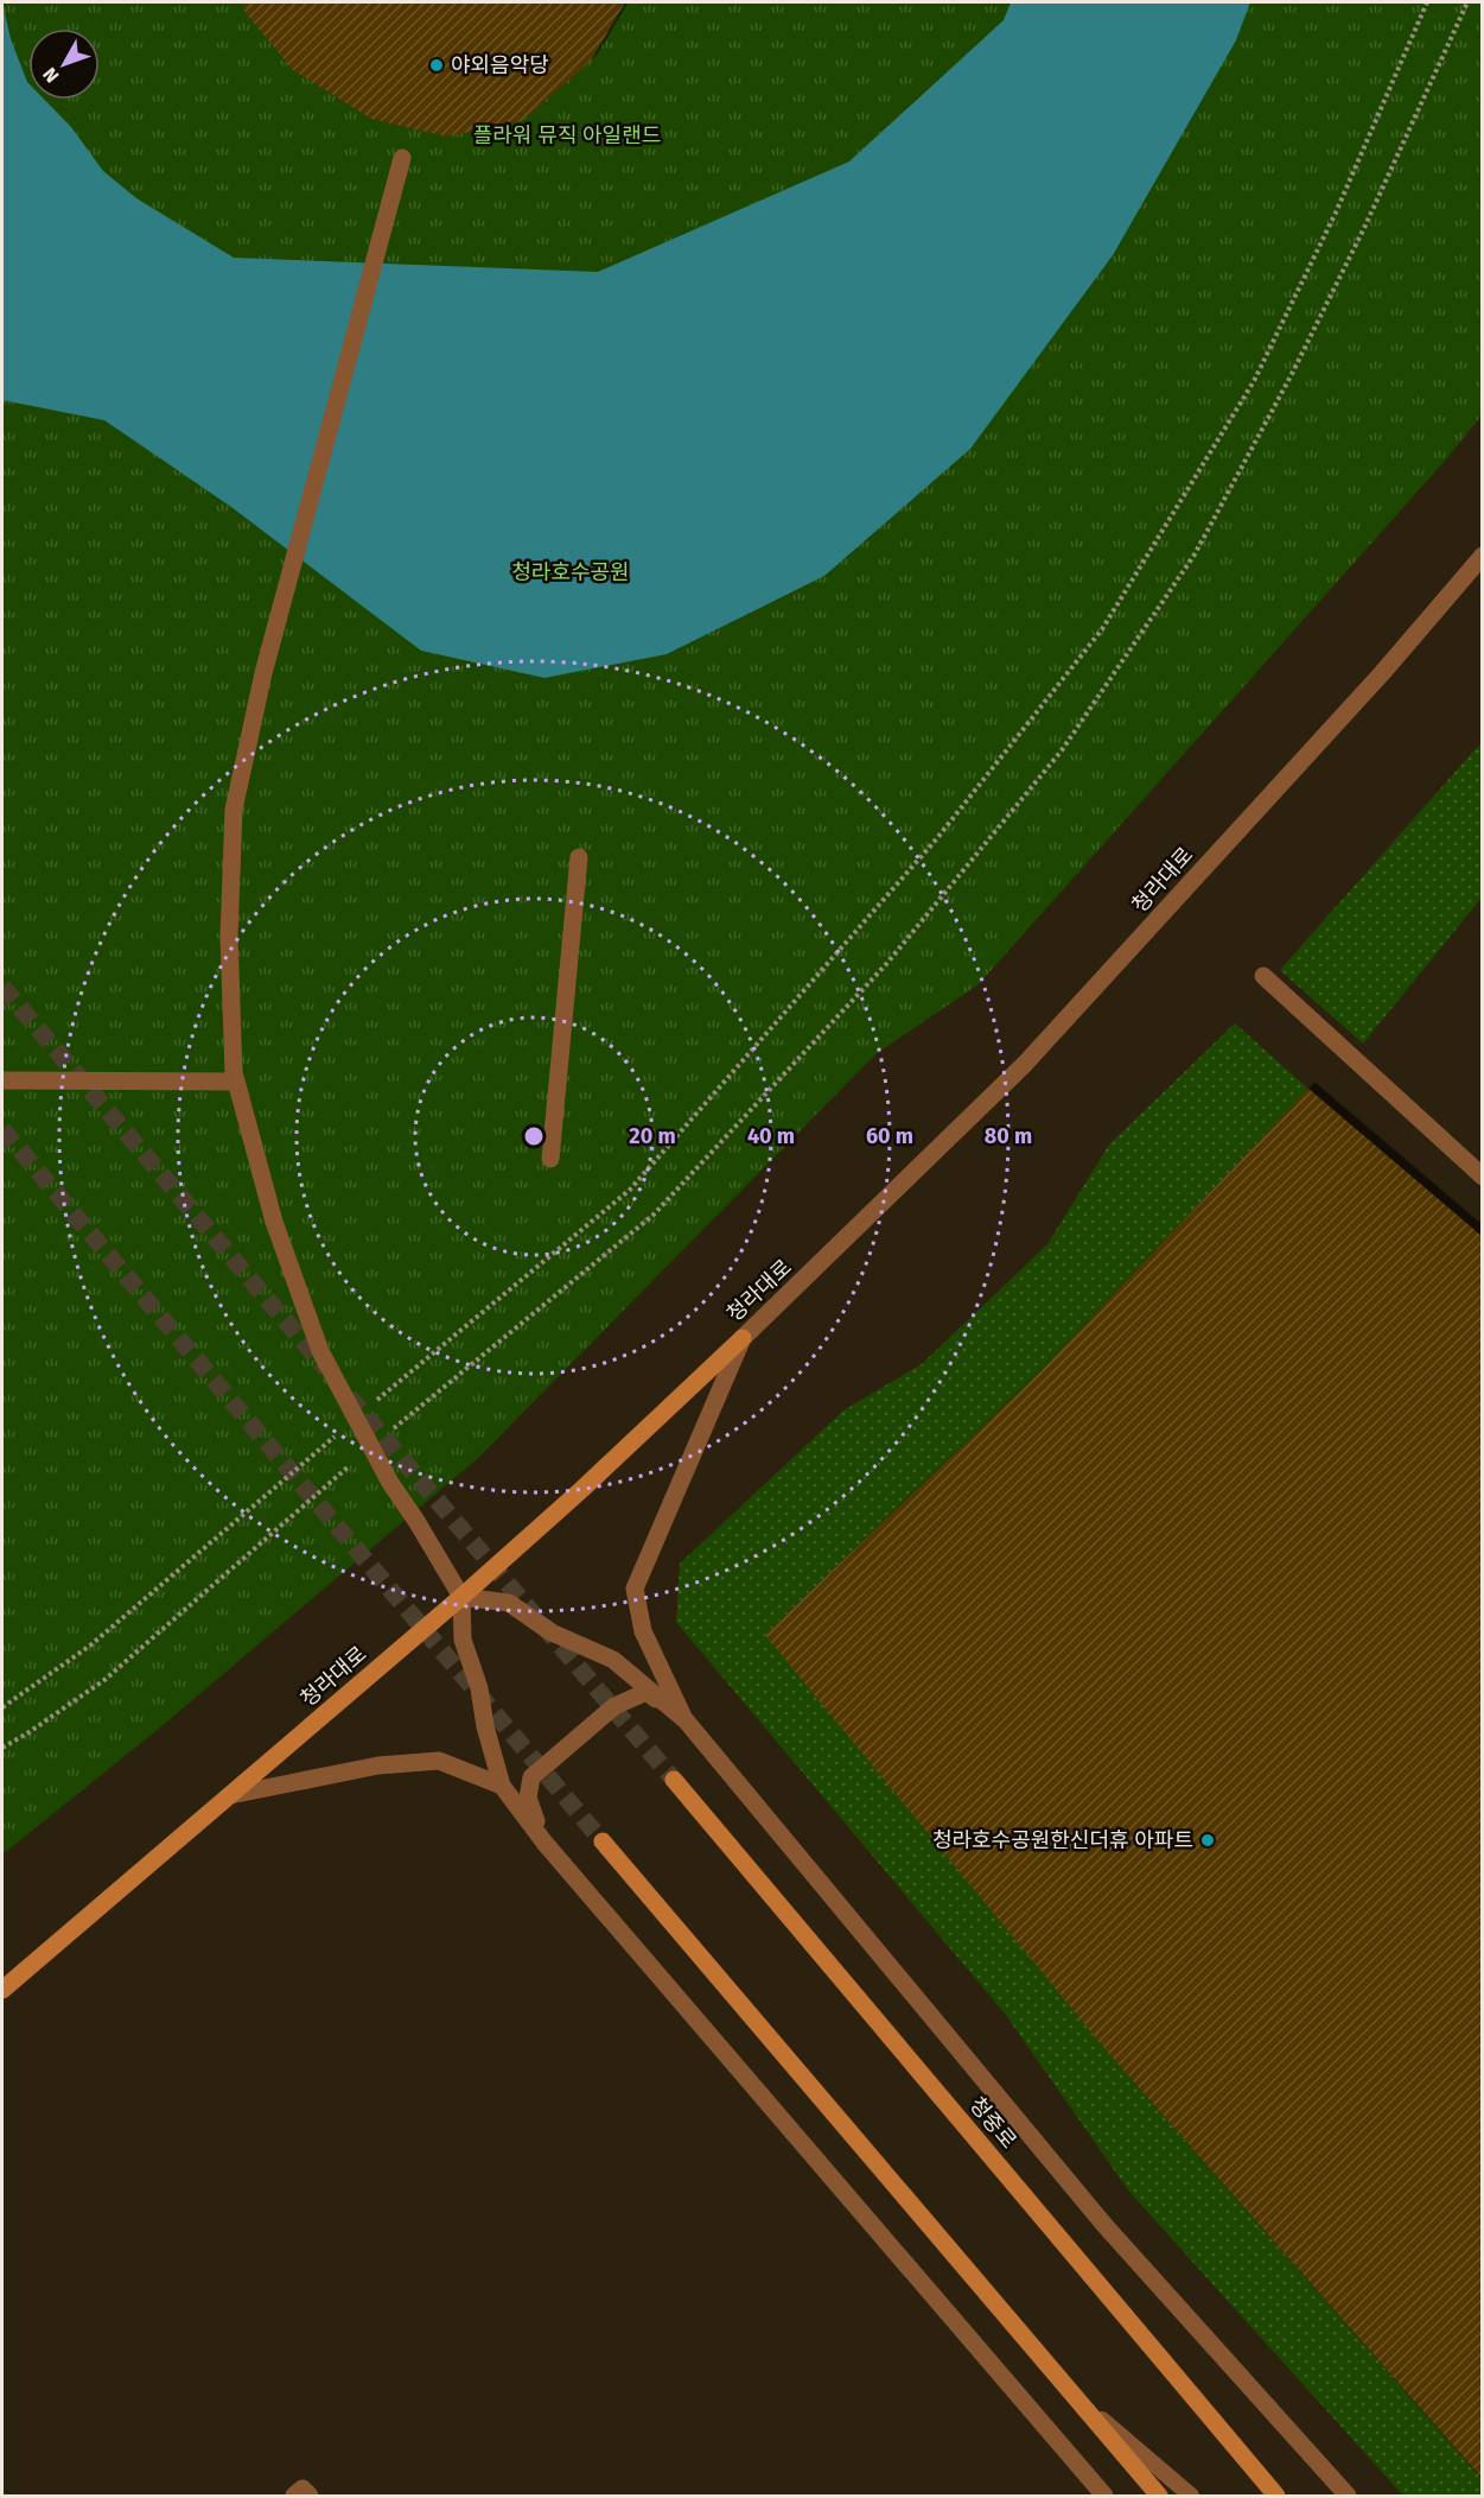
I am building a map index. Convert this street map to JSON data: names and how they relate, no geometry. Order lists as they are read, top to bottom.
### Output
{
  "streets": {
    "main road": ["청라대로", "청중로"]
  },
  "parks": ["플라워 뮤직 아일랜드", "청라호수공원"],
  "places": ["야외음악당", "청라호수공원한신더휴 아파트"],
  "north": "bottom left",
  "rings": [
    "20 m",
    "40 m",
    "60 m",
    "80 m"
  ]
}
